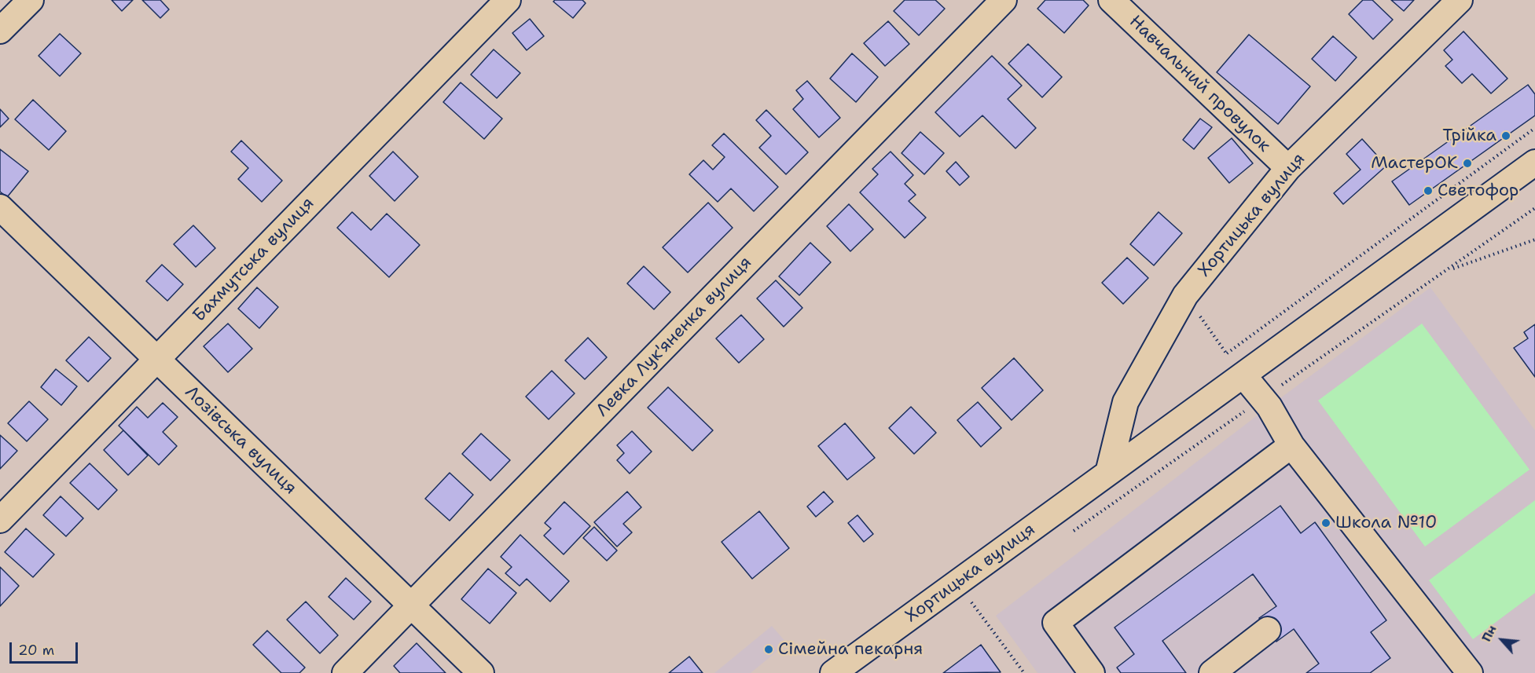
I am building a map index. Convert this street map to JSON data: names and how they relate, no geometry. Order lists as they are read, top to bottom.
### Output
{
  "streets": {
    "street": [
      "Навчальний провулок",
      "Хортицька вулиця",
      "Бахмутська вулиця",
      "Левка Лук'яненка вулиця",
      "Лозівська вулиця"
    ]
  },
  "crossings": [
    ["Навчальний провулок", "Хортицька вулиця"],
    ["Бахмутська вулиця", "Лозівська вулиця"],
    ["Левка Лук'яненка вулиця", "Лозівська вулиця"]
  ],
  "places": [
    "Трійка",
    "МастерОК",
    "Светофор",
    "Школа №10",
    "Сімейна пекарня"
  ],
  "scale_bar": "20 m",
  "north": "top left"
}
